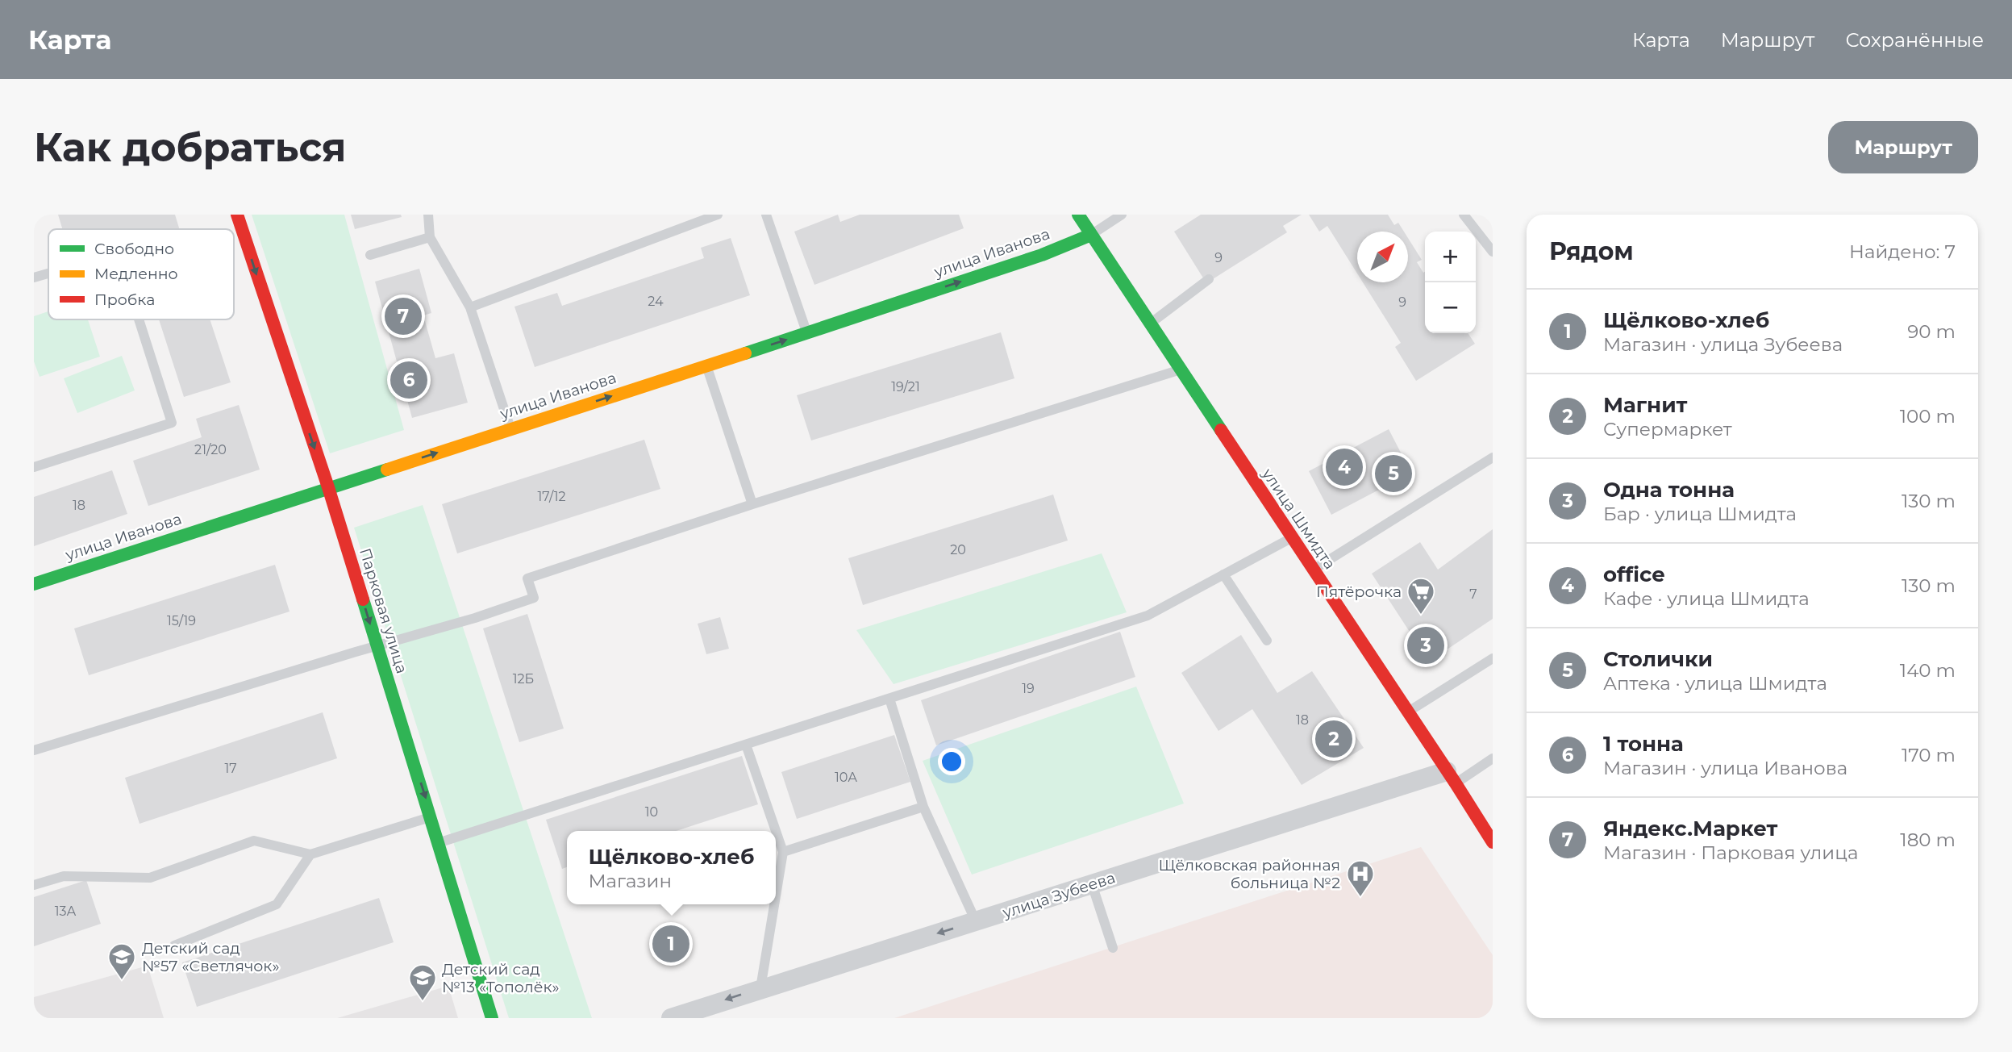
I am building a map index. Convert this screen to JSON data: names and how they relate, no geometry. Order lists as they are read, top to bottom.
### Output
{
  "streets": {
    "street": [
      "улица Иванова",
      "улица Шмидта",
      "Парковая улица",
      "улица Зубеева"
    ]
  },
  "crossings": [
    ["улица Иванова", "улица Шмидта"],
    ["улица Иванова", "Парковая улица"],
    ["улица Шмидта", "улица Зубеева"]
  ],
  "one_way": ["улица Иванова", "Парковая улица", "улица Зубеева"],
  "places": {
    "supermarket": ["Пятёрочка"],
    "hospital": ["Щёлковская районная больница №2"],
    "school or university": ["Детский сад №57 «Светлячок»", "Детский сад №13 «Тополёк»"]
  },
  "house_numbers": [
    "9",
    "24",
    "9",
    "19/21",
    "21/20",
    "17/12",
    "18",
    "20",
    "7",
    "15/19",
    "12Б",
    "19",
    "18",
    "17",
    "10А",
    "10",
    "13А"
  ],
  "legend": ["Свободно", "Медленно", "Пробка"],
  "north": "top right",
  "page": {
    "header": "Карта",
    "nav": ["Карта", "Маршрут", "Сохранённые"],
    "buttons": "Маршрут",
    "title": "Как добраться",
    "heading": ["Рядом", "Найдено: 7"],
    "map_buttons": ["+", "−"],
    "list": [
      {
        "mark": "1",
        "name": "Щёлково-хлеб",
        "note": "Магазин · улица Зубеева",
        "value": "90 m"
      },
      {
        "mark": "2",
        "name": "Магнит",
        "note": "Супермаркет",
        "value": "100 m"
      },
      {
        "mark": "3",
        "name": "Одна тонна",
        "note": "Бар · улица Шмидта",
        "value": "130 m"
      },
      {
        "mark": "4",
        "name": "office",
        "note": "Кафе · улица Шмидта",
        "value": "130 m"
      },
      {
        "mark": "5",
        "name": "Столички",
        "note": "Аптека · улица Шмидта",
        "value": "140 m"
      },
      {
        "mark": "6",
        "name": "1 тонна",
        "note": "Магазин · улица Иванова",
        "value": "170 m"
      },
      {
        "mark": "7",
        "name": "Яндекс.Маркет",
        "note": "Магазин · Парковая улица",
        "value": "180 m"
      }
    ],
    "pins": [
      "7",
      "6",
      "4",
      "5",
      "3",
      "2",
      "1"
    ],
    "popup": ["Щёлково-хлеб", "Магазин"]
  }
}
